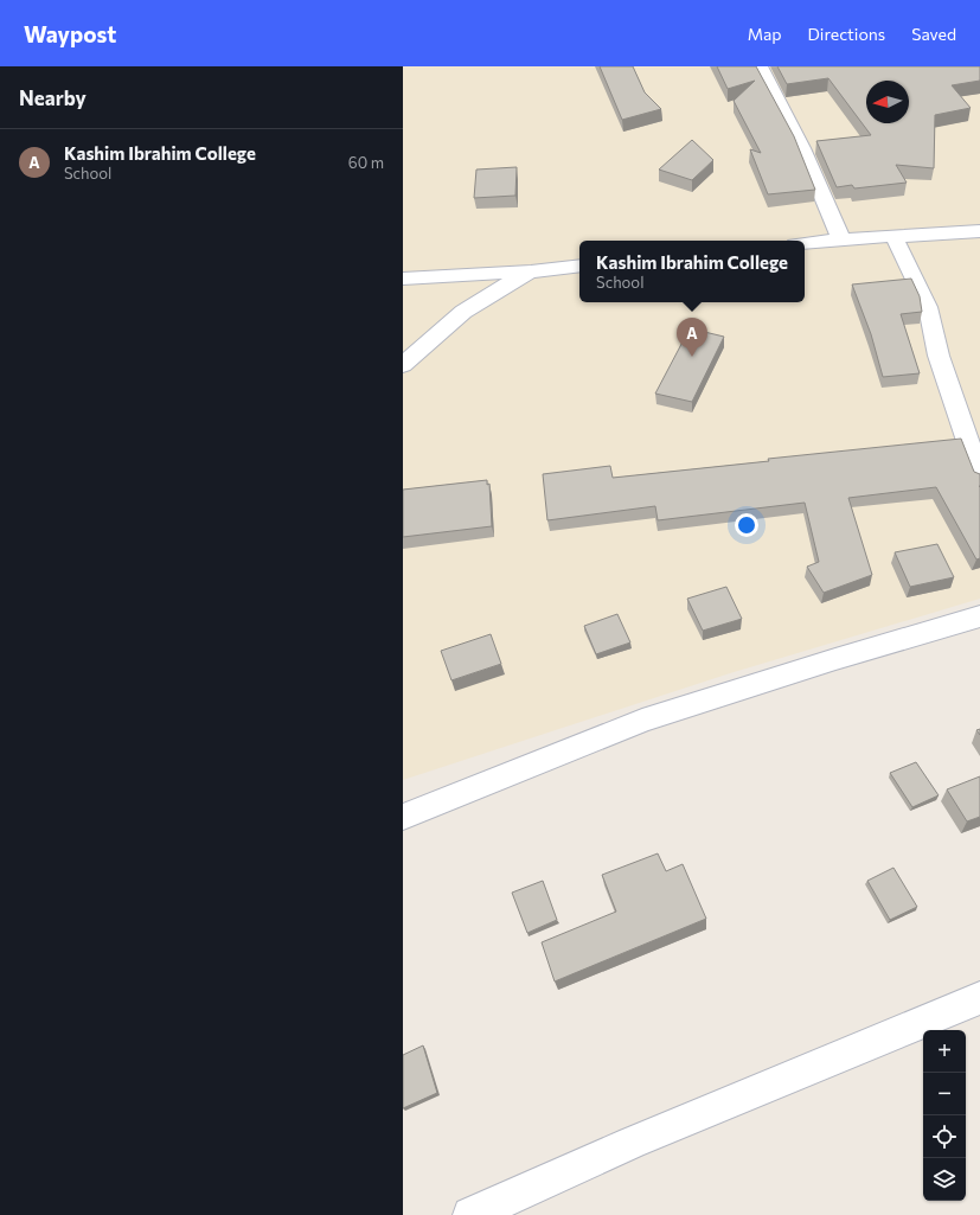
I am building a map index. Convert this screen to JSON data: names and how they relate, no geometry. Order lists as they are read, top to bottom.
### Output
{
  "north": "left",
  "page": {
    "header": "Waypost",
    "nav": ["Map", "Directions", "Saved"],
    "heading": "Nearby",
    "list": [
      {
        "mark": "A",
        "name": "Kashim Ibrahim College",
        "note": "School",
        "value": "60 m"
      }
    ],
    "popup": ["Kashim Ibrahim College", "School"],
    "pins": "A",
    "map_buttons": ["+", "−"]
  }
}
